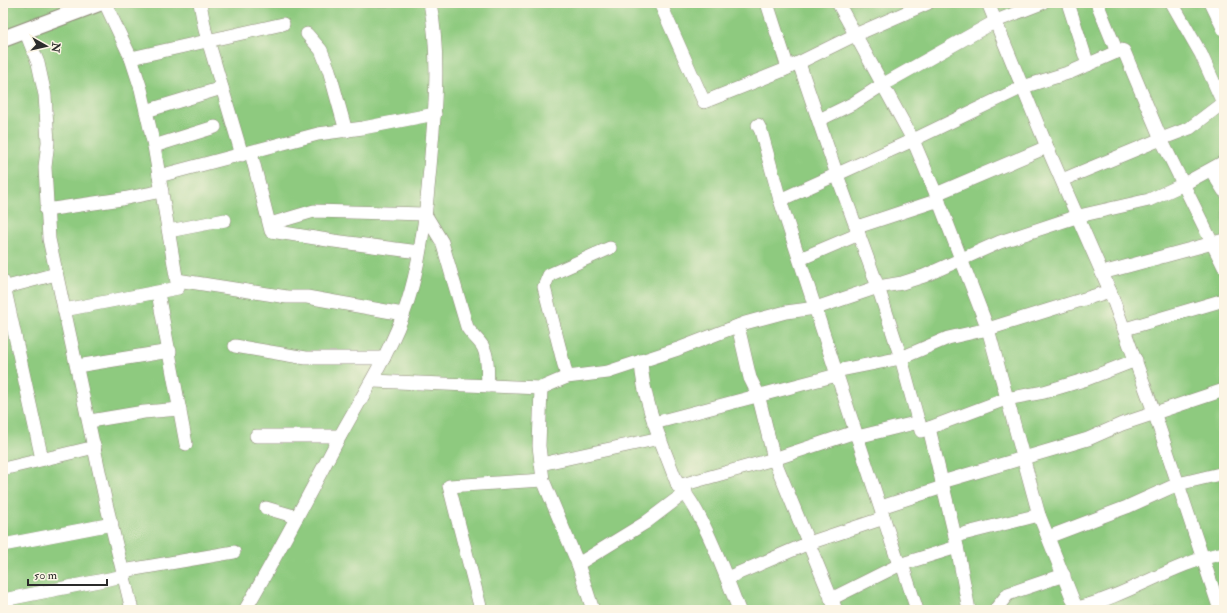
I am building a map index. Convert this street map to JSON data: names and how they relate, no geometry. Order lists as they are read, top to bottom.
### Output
{
  "scale_bar": "50 m",
  "north": "right"
}
